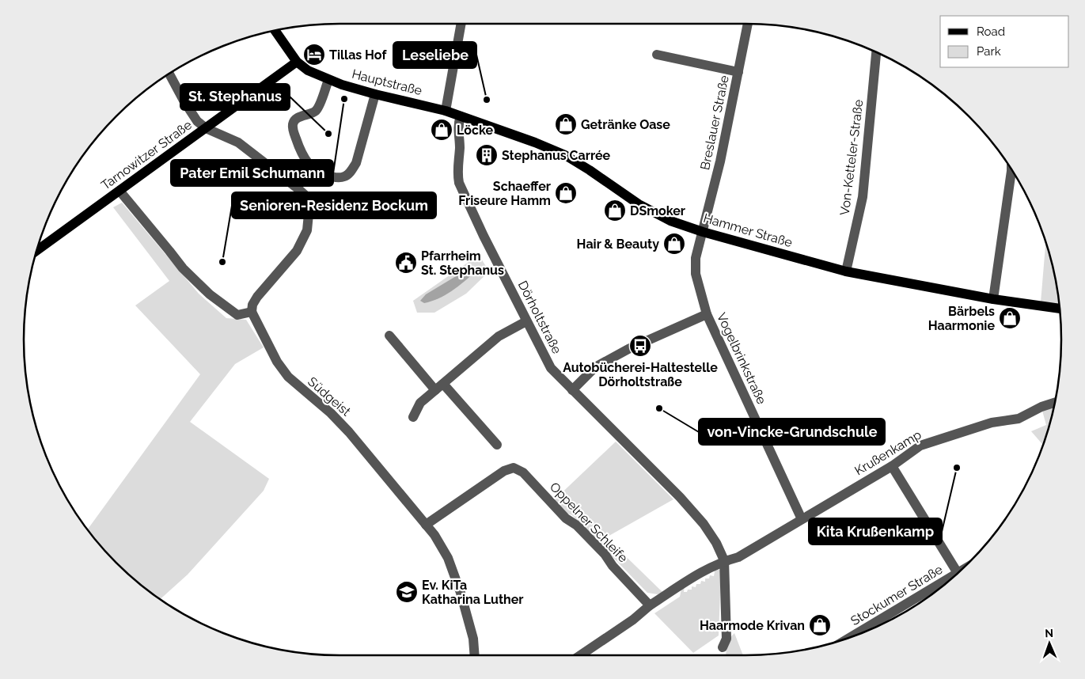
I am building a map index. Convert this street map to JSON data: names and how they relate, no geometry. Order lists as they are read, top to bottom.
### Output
{
  "streets": {
    "main road": ["Hauptstraße", "Tarnowitzer Straße", "Hammer Straße"],
    "street": [
      "Breslauer Straße",
      "Von-Ketteler-Straße",
      "Dörholtstraße",
      "Vogelbrinkstraße",
      "Südgeist",
      "Krußenkamp",
      "Oppelner Schleife",
      "Stockumer Straße"
    ]
  },
  "crossings": [
    ["Hauptstraße", "Tarnowitzer Straße"],
    ["Hauptstraße", "Hammer Straße"],
    ["Breslauer Straße", "Hammer Straße"],
    ["Breslauer Straße", "Vogelbrinkstraße"],
    ["Von-Ketteler-Straße", "Hammer Straße"],
    ["Hammer Straße", "Dörholtstraße"],
    ["Hammer Straße", "Vogelbrinkstraße"],
    ["Vogelbrinkstraße", "Krußenkamp"],
    ["Südgeist", "Oppelner Schleife"]
  ],
  "places": {
    "hotel": ["Tillas Hof"],
    "other": [
      "Pater Emil Schumann",
      "Leseliebe",
      "St. Stephanus",
      "Senioren-Residenz Bockum",
      "von-Vincke-Grundschule",
      "Kita Krußenkamp"
    ],
    "shop": [
      "Getränke Oase",
      "Löcke",
      "Schaeffer Friseure Hamm",
      "DSmoker",
      "Hair & Beauty",
      "Bärbels Haarmonie",
      "Haarmode Krivan"
    ],
    "building": ["Stephanus Carrée"],
    "public building": ["Pfarrheim St. Stephanus"],
    "bus stop": ["Autobücherei-Haltestelle Dörholtstraße"],
    "school or university": ["Ev. KiTa Katharina Luther"]
  },
  "legend": ["Road", "Park"],
  "north": "top"
}
